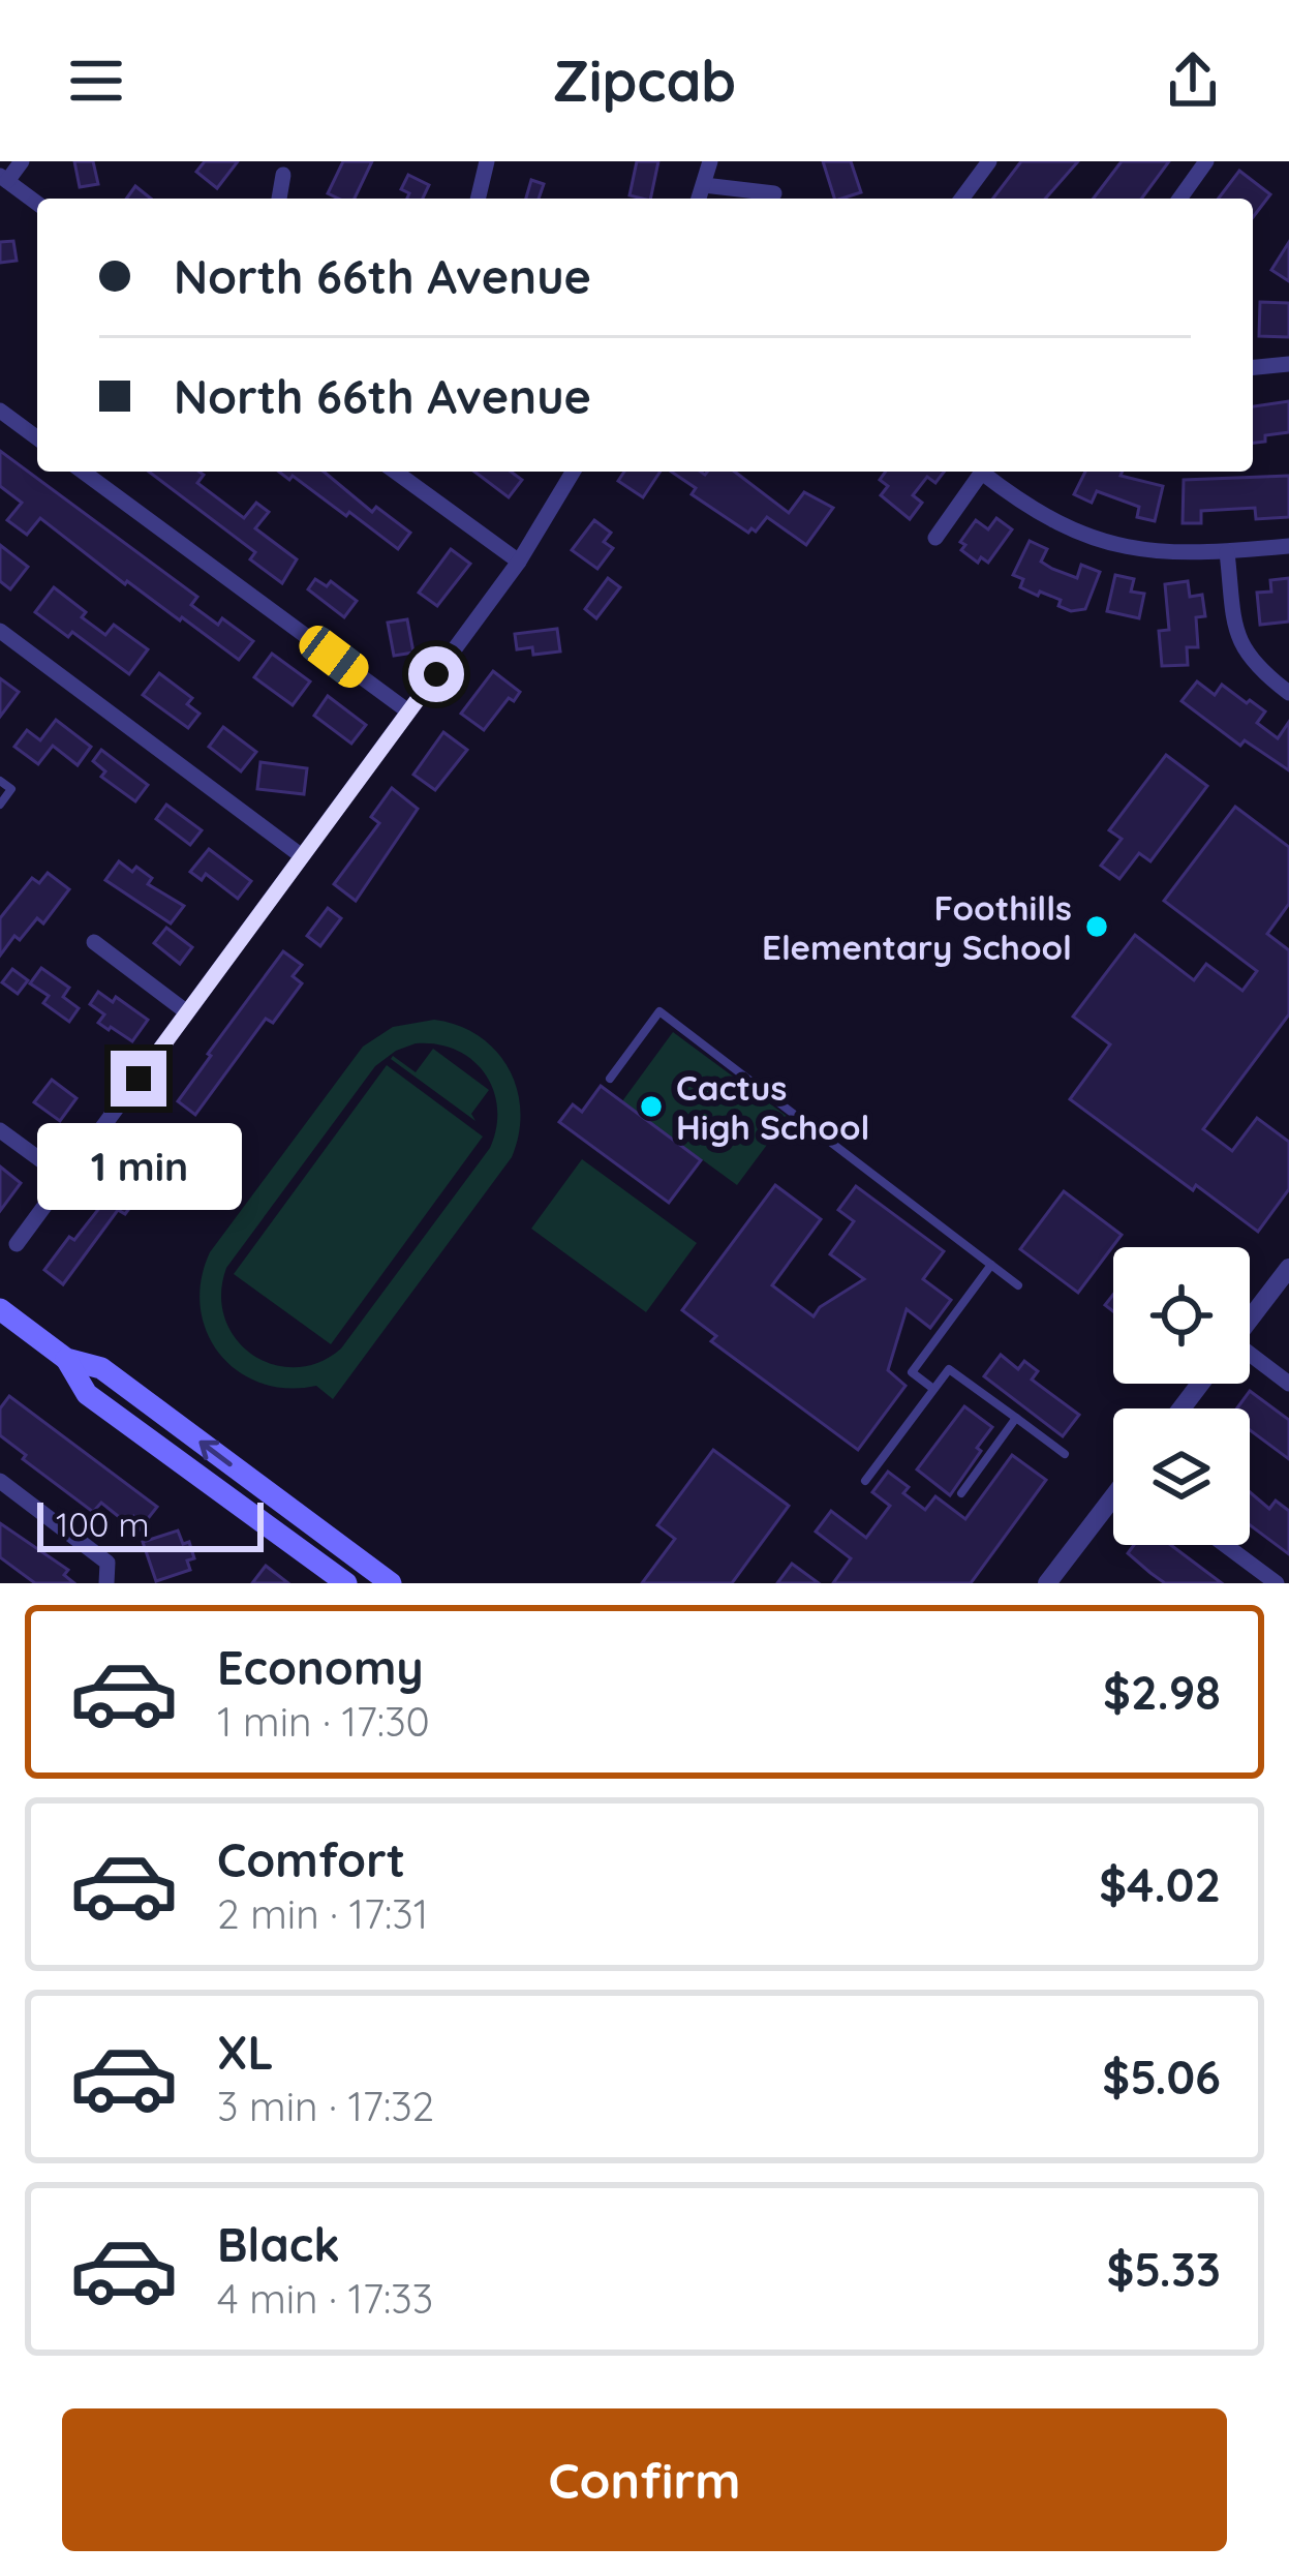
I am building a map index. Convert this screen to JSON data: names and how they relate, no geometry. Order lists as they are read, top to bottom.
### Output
{
  "places": ["Foothills Elementary School", "Cactus High School"],
  "scale_bar": "100 m",
  "page": {
    "header": "Zipcab",
    "banner": ["North 66th Avenue", "North 66th Avenue"],
    "bubble": "1 min",
    "scale": "100 m",
    "list": [
      {
        "name": "Economy",
        "note": "1 min · 17:30",
        "value": "$2.98"
      },
      {
        "name": "Comfort",
        "note": "2 min · 17:31",
        "value": "$4.02"
      },
      {
        "name": "XL",
        "note": "3 min · 17:32",
        "value": "$5.06"
      },
      {
        "name": "Black",
        "note": "4 min · 17:33",
        "value": "$5.33"
      }
    ],
    "buttons": "Confirm"
  }
}
